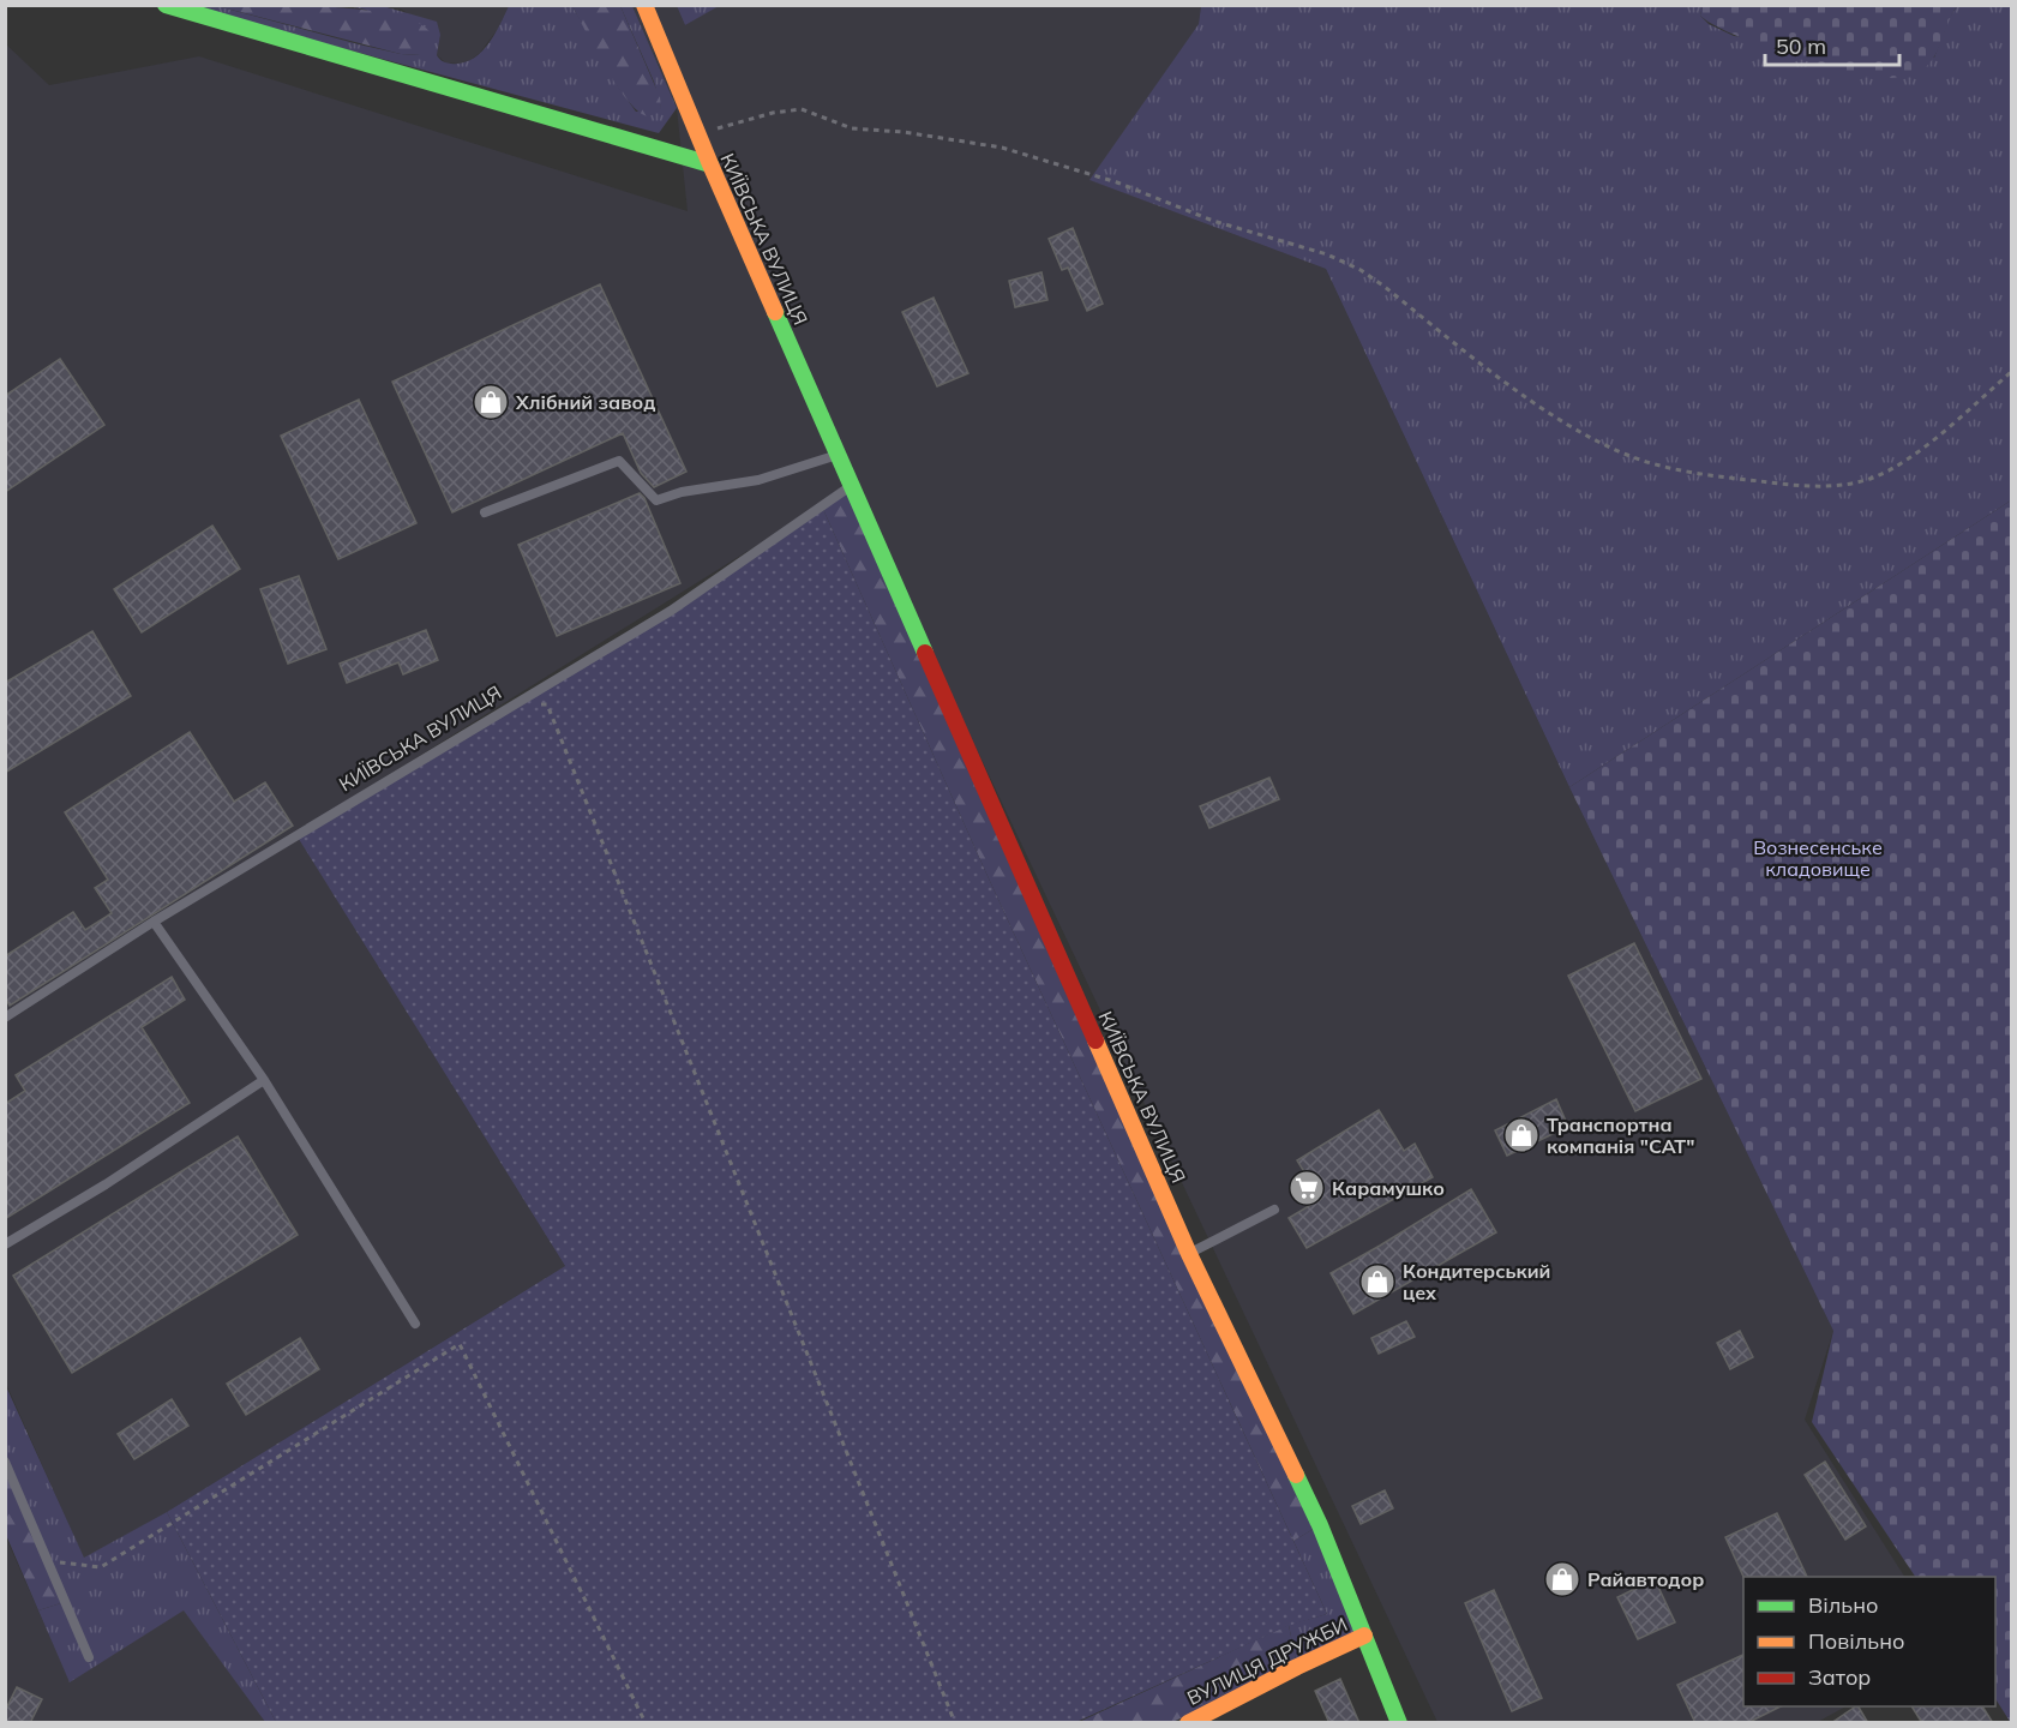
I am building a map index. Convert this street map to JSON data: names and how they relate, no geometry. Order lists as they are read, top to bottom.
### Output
{
  "streets": {
    "main road": ["КИЇВСЬКА ВУЛИЦЯ", "ВУЛИЦЯ ДРУЖБИ"]
  },
  "crossings": [
    ["КИЇВСЬКА ВУЛИЦЯ", "ВУЛИЦЯ ДРУЖБИ"]
  ],
  "parks": ["Вознесенське кладовище"],
  "places": {
    "shop": [
      "Хлібний завод",
      "Транспортна компанія \"САТ\"",
      "Кондитерський цех",
      "Райавтодор"
    ],
    "supermarket": ["Карамушко"]
  },
  "legend": ["Вільно", "Повільно", "Затор"],
  "scale_bar": "50 m"
}
